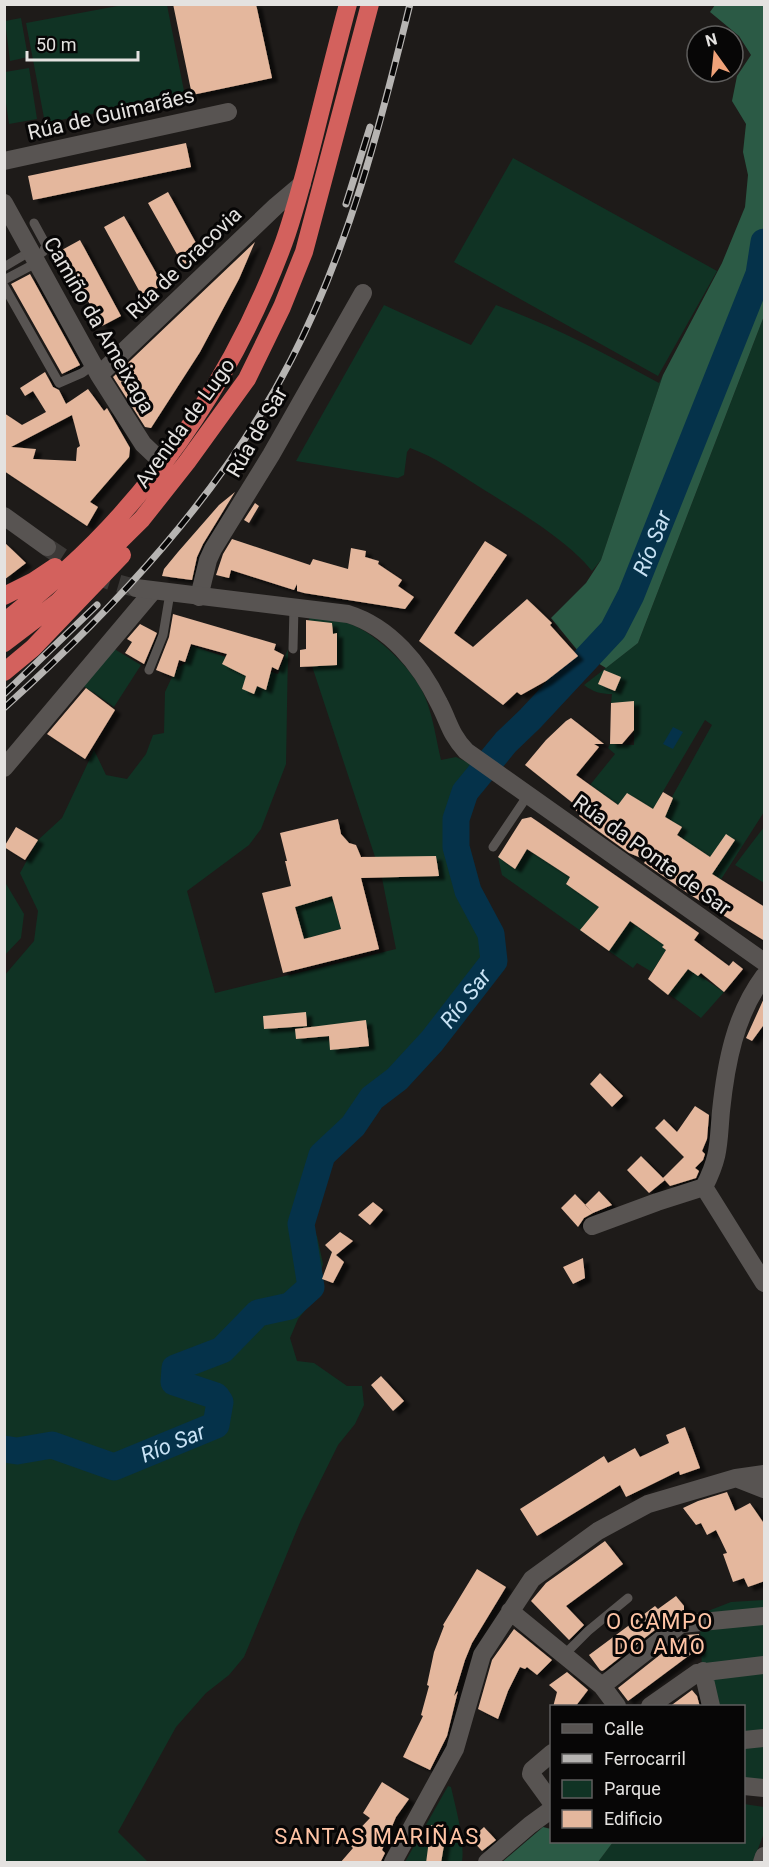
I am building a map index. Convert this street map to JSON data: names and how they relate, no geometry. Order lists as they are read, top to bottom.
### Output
{
  "streets": {
    "highway": ["Avenida de Lugo"],
    "street": [
      "Rúa de Guimarães",
      "Rúa de Cracovia",
      "Camiño da Ameixaga",
      "Rúa de Sar",
      "Rúa da Ponte de Sar"
    ]
  },
  "crossings": [
    ["Rúa de Cracovia", "Camiño da Ameixaga"],
    ["Rúa de Cracovia", "Avenida de Lugo"],
    ["Camiño da Ameixaga", "Avenida de Lugo"]
  ],
  "districts": ["O CAMPO DO AMO", "SANTAS MARIÑAS"],
  "water": ["Río Sar"],
  "legend": [
    "Calle",
    "Ferrocarril",
    "Parque",
    "Edificio"
  ],
  "scale_bar": "50 m",
  "north": "top"
}
